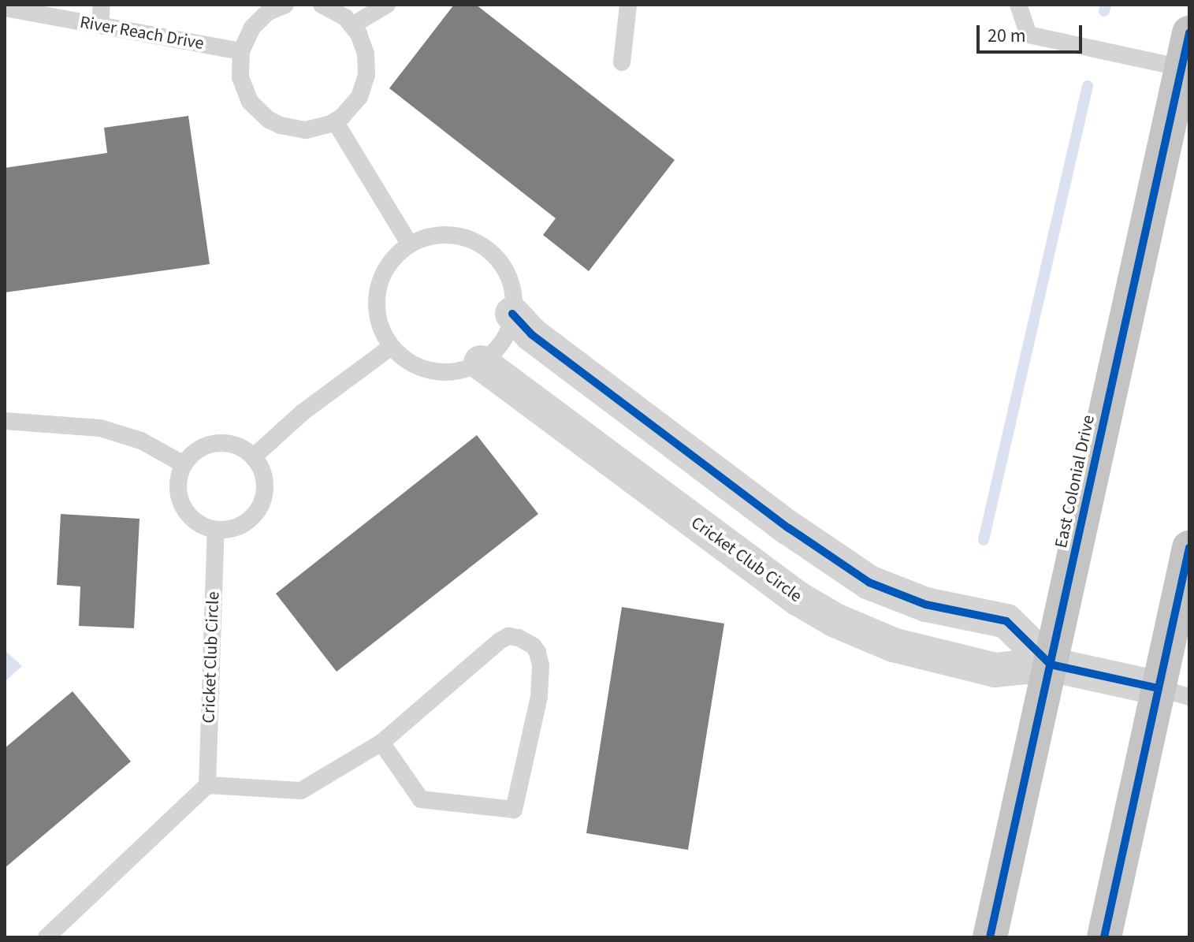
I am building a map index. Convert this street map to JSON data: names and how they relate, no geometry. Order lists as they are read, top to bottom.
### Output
{
  "streets": {
    "highway": ["East Colonial Drive"],
    "street": ["Cricket Club Circle"],
    "lane": ["River Reach Drive"]
  },
  "crossings": [
    ["East Colonial Drive", "Cricket Club Circle"]
  ],
  "scale_bar": "20 m"
}
